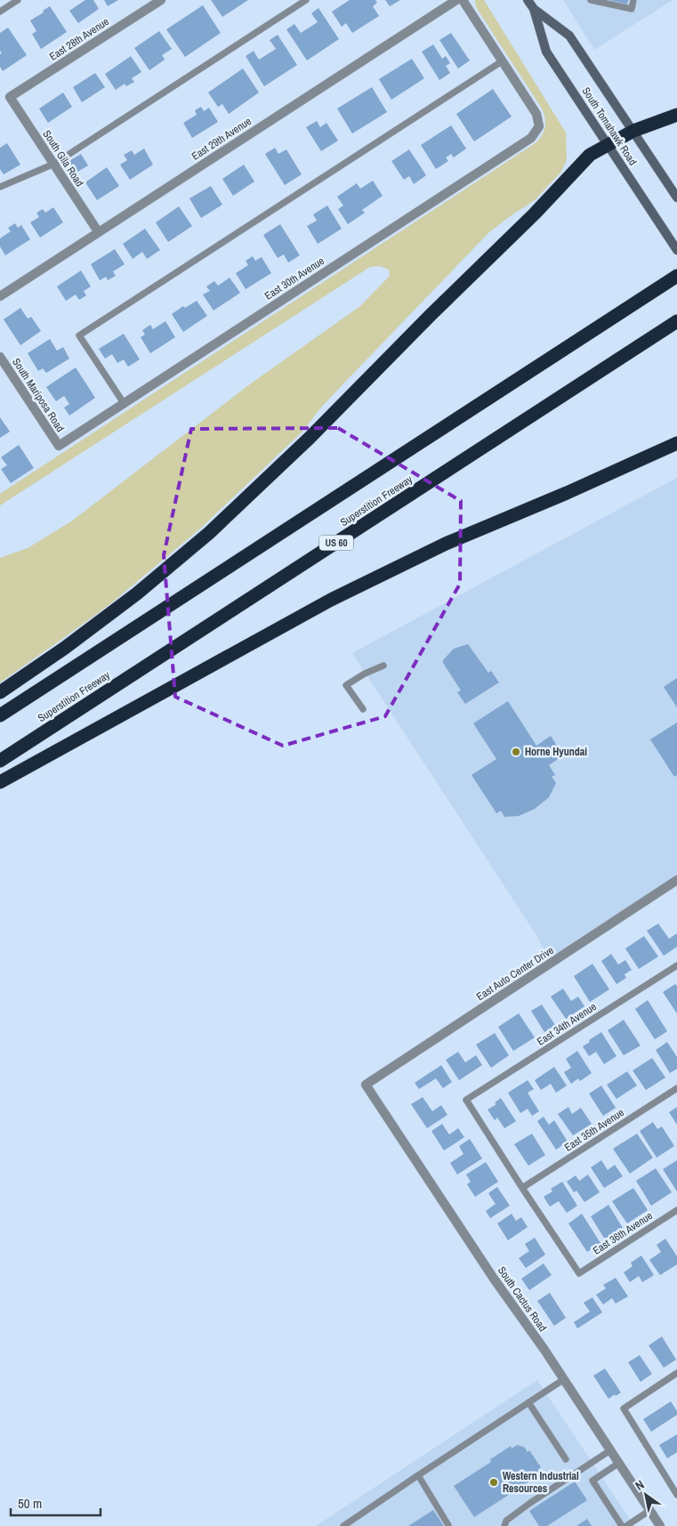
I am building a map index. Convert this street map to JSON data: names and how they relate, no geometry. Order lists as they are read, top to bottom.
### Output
{
  "streets": {
    "highway": ["Superstition Freeway", "US 60"],
    "main road": ["South Tomahawk Road"],
    "street": [
      "East 28th Avenue",
      "East 29th Avenue",
      "South Gila Road",
      "East 30th Avenue",
      "South Mariposa Road",
      "East Auto Center Drive",
      "South Cactus Road"
    ],
    "lane": ["East 34th Avenue", "East 35th Avenue", "East 36th Avenue"]
  },
  "crossings": [
    ["East 28th Avenue", "South Gila Road"],
    ["East 29th Avenue", "South Gila Road"],
    ["East 30th Avenue", "South Mariposa Road"],
    ["East Auto Center Drive", "South Cactus Road"],
    ["East 34th Avenue", "East 35th Avenue"],
    ["East 34th Avenue", "East 36th Avenue"],
    ["East 35th Avenue", "East 36th Avenue"]
  ],
  "places": ["Horne Hyundai", "Western Industrial Resources"],
  "scale_bar": "50 m",
  "north": "top left"
}
